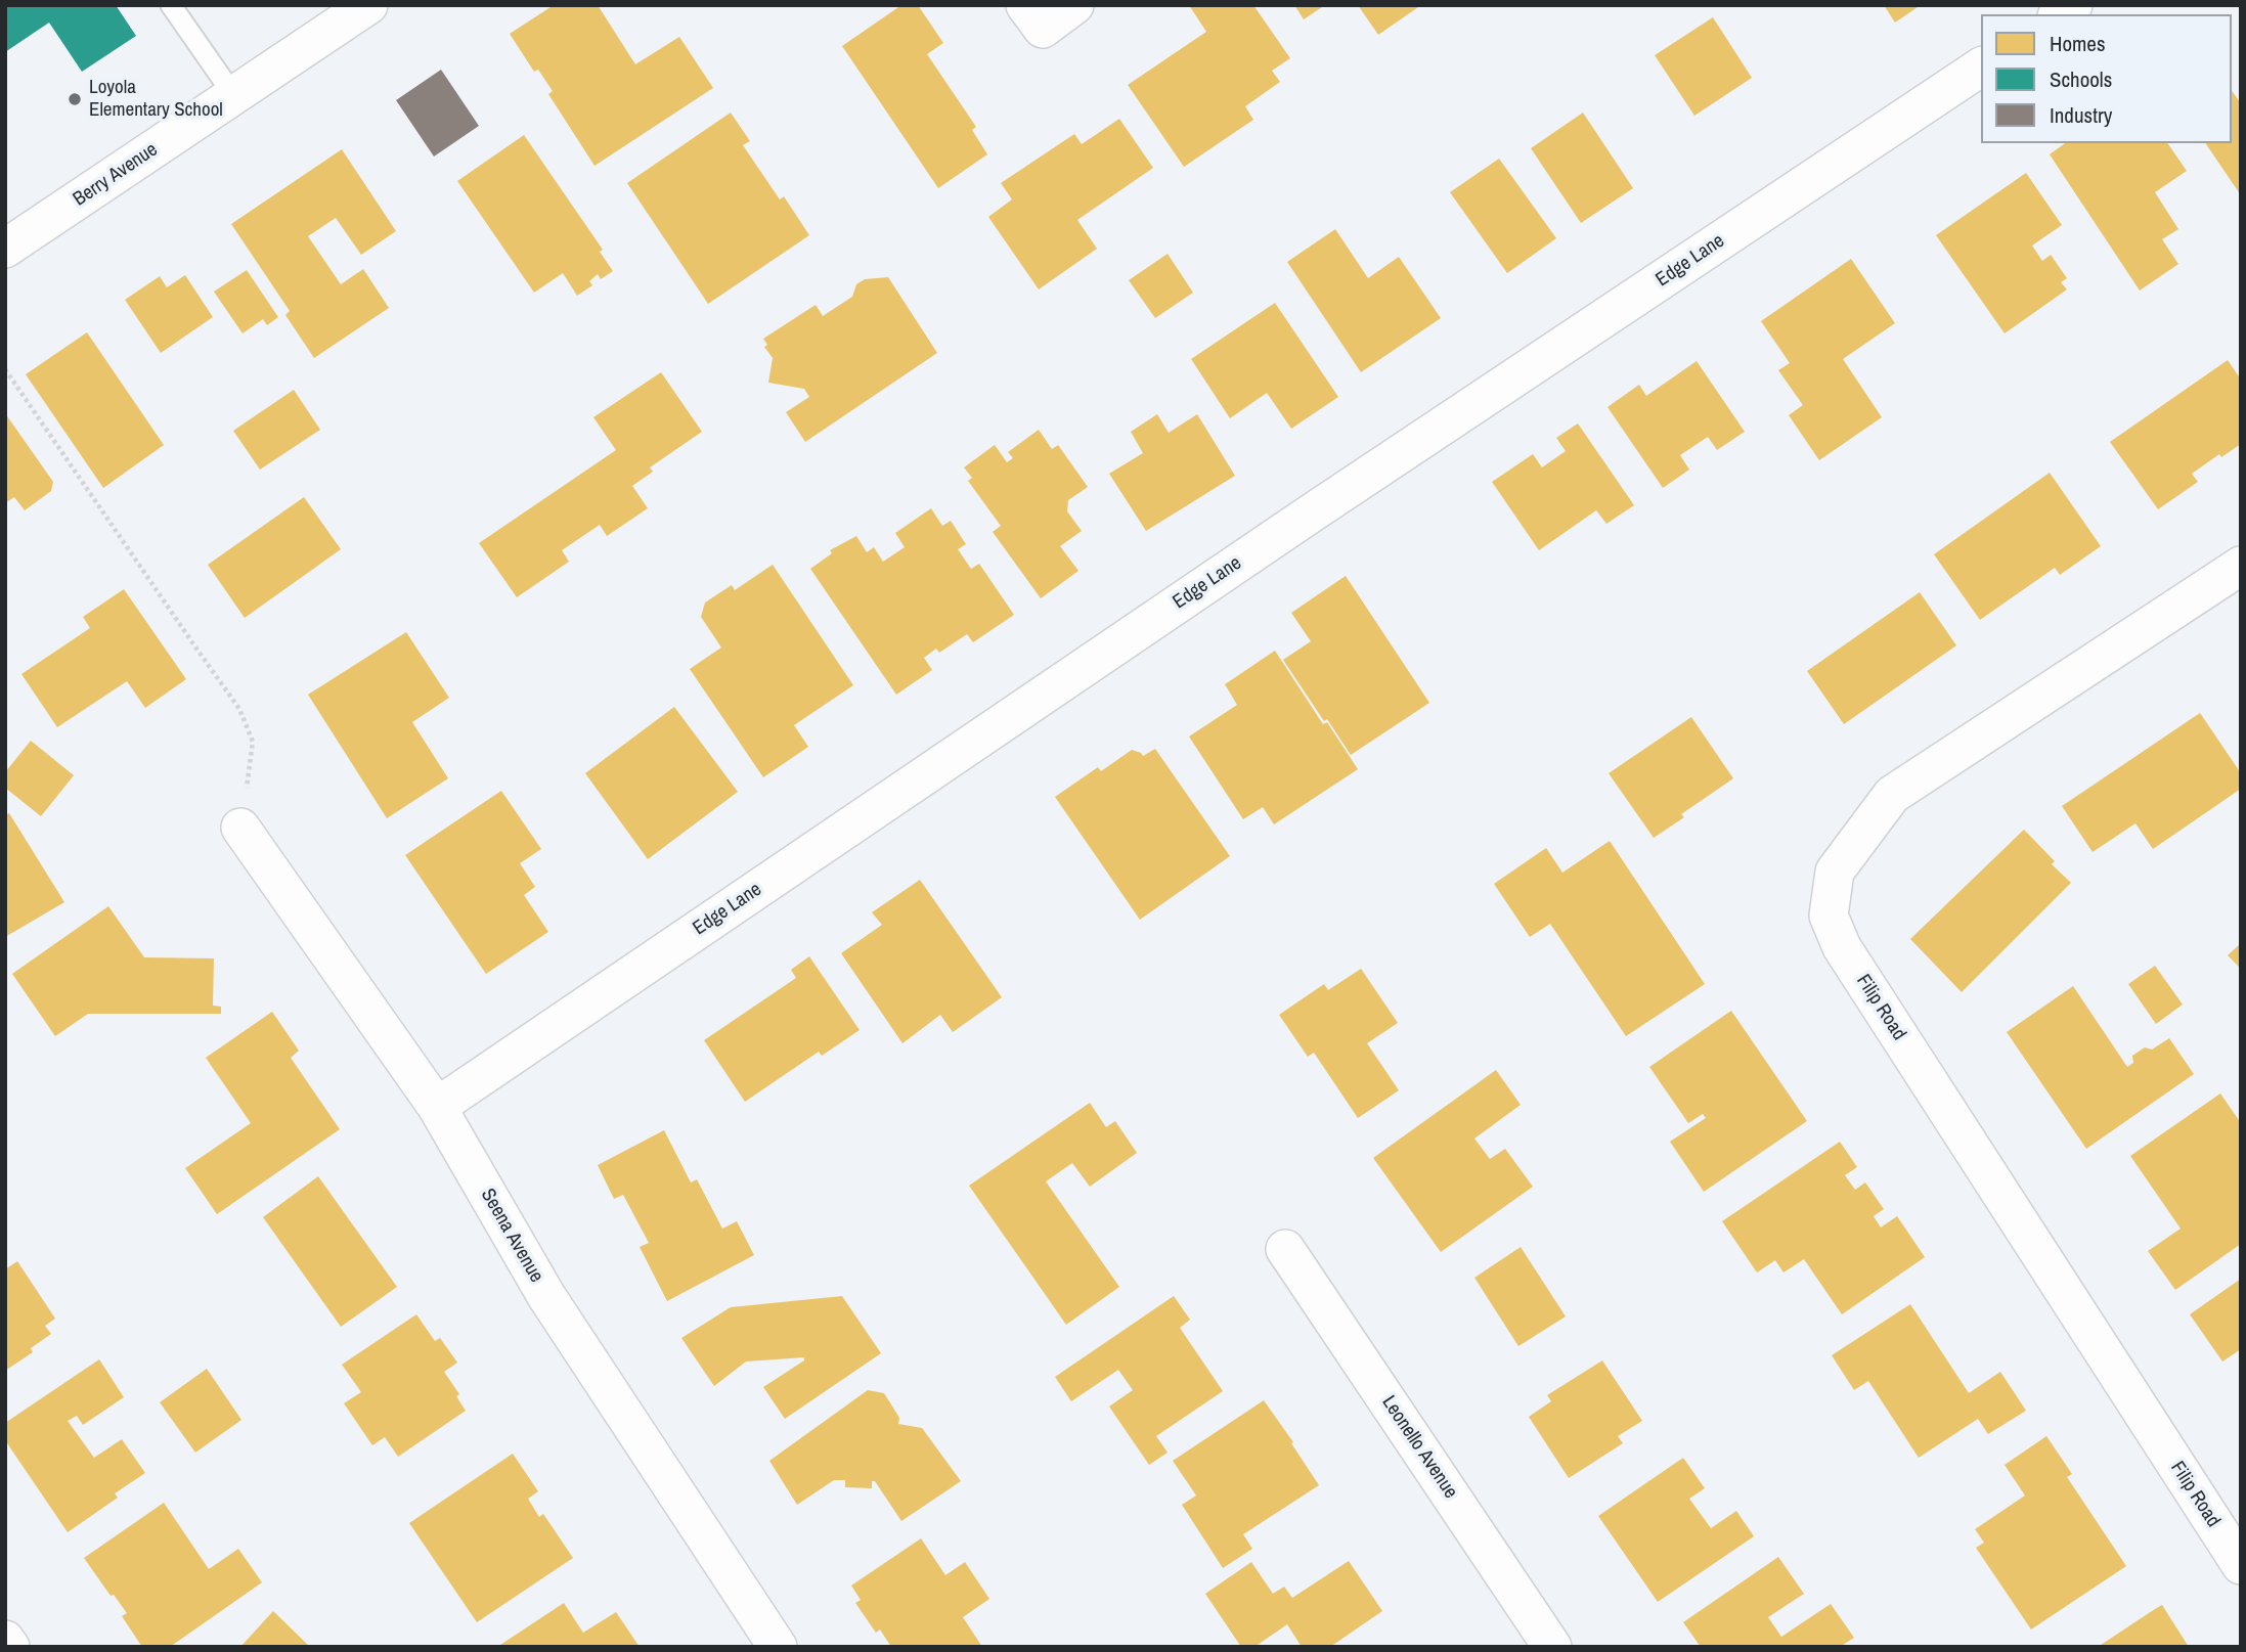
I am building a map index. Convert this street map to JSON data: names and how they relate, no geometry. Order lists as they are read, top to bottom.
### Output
{
  "streets": {
    "street": [
      "Berry Avenue",
      "Edge Lane",
      "Filip Road",
      "Seena Avenue",
      "Leonello Avenue"
    ]
  },
  "crossings": [
    ["Edge Lane", "Seena Avenue"]
  ],
  "places": ["Loyola Elementary School"],
  "legend": ["Homes", "Schools", "Industry"]
}
